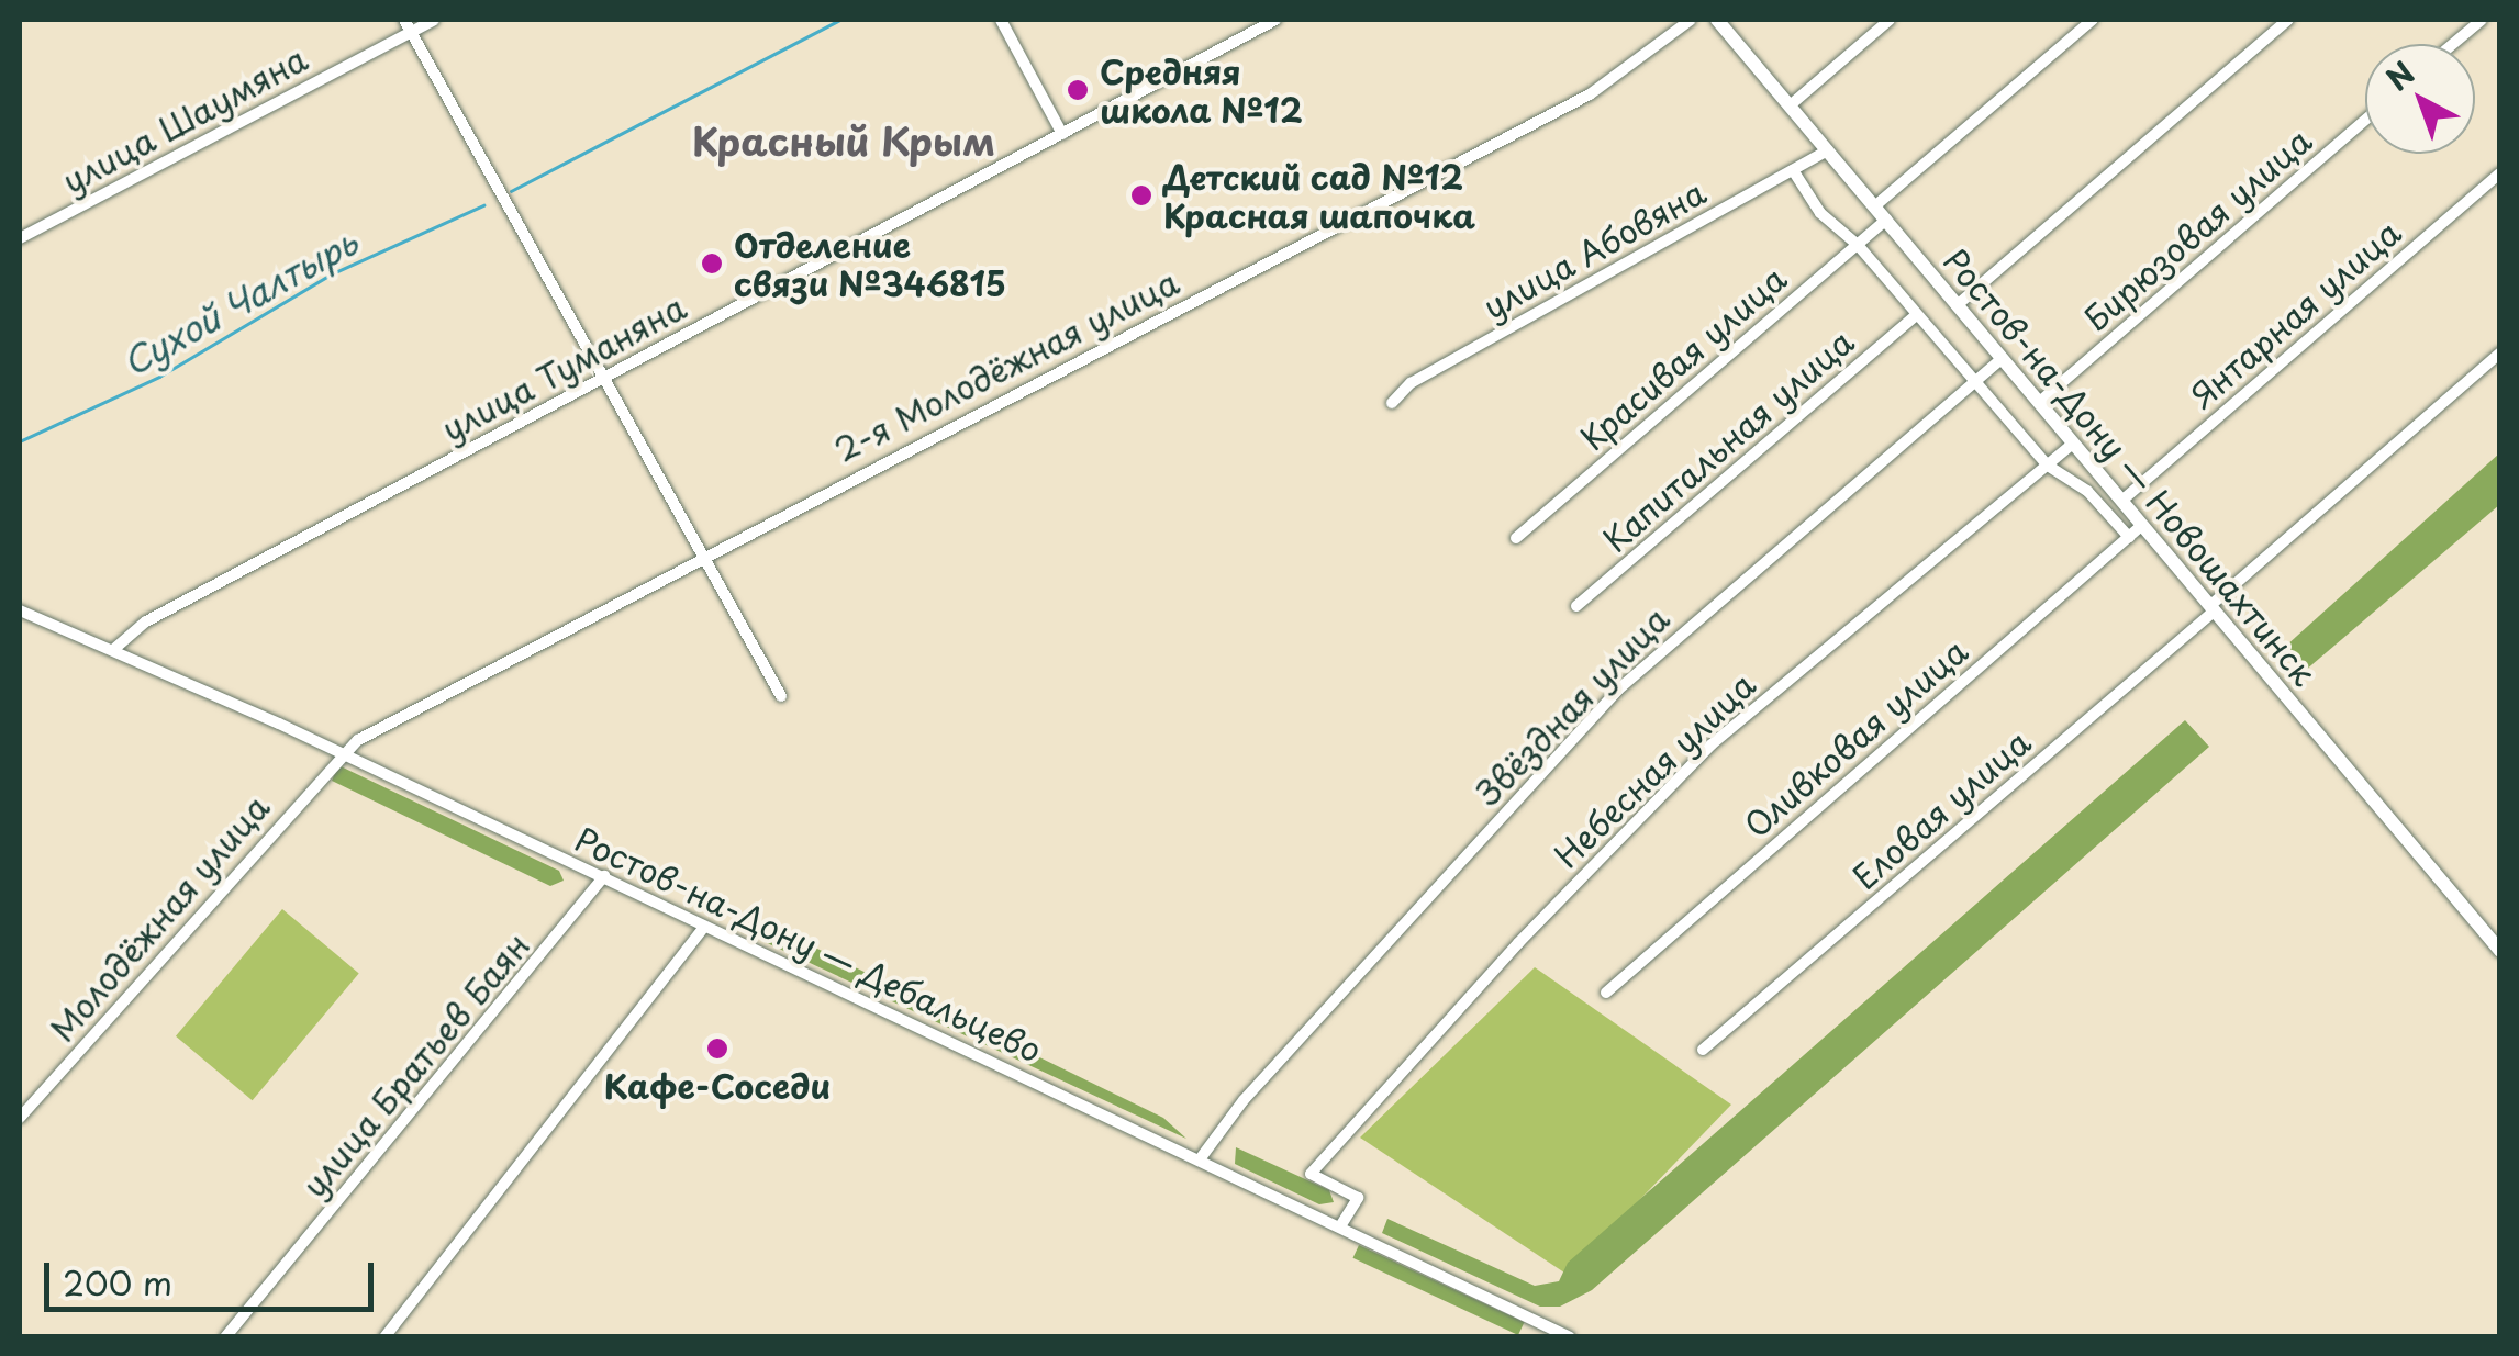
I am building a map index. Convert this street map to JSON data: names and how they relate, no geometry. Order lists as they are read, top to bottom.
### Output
{
  "streets": {
    "main road": ["Ростов-на-Дону — Новошахтинск"],
    "street": [
      "улица Шаумяна",
      "Бирюзовая улица",
      "улица Абовяна",
      "Янтарная улица",
      "Красивая улица",
      "2-я Молодёжная улица",
      "улица Туманяна",
      "Капитальная улица",
      "Звёздная улица",
      "Оливковая улица",
      "Небесная улица",
      "Еловая улица",
      "Молодёжная улица",
      "Ростов-на-Дону — Дебальцево",
      "улица Братьев Баян"
    ]
  },
  "crossings": [
    ["Бирюзовая улица", "Ростов-на-Дону — Новошахтинск"],
    ["улица Абовяна", "Ростов-на-Дону — Новошахтинск"],
    ["Янтарная улица", "Ростов-на-Дону — Новошахтинск"],
    ["Красивая улица", "Ростов-на-Дону — Новошахтинск"],
    ["2-я Молодёжная улица", "Молодёжная улица"],
    ["2-я Молодёжная улица", "Ростов-на-Дону — Дебальцево"],
    ["улица Туманяна", "Ростов-на-Дону — Дебальцево"],
    ["Ростов-на-Дону — Новошахтинск", "Звёздная улица"],
    ["Ростов-на-Дону — Новошахтинск", "Оливковая улица"],
    ["Ростов-на-Дону — Новошахтинск", "Небесная улица"],
    ["Ростов-на-Дону — Новошахтинск", "Еловая улица"],
    ["Звёздная улица", "Ростов-на-Дону — Дебальцево"],
    ["Небесная улица", "Ростов-на-Дону — Дебальцево"],
    ["Молодёжная улица", "Ростов-на-Дону — Дебальцево"],
    ["Ростов-на-Дону — Дебальцево", "улица Братьев Баян"]
  ],
  "districts": ["Красный Крым"],
  "water": ["Сухой Чалтырь"],
  "places": [
    "Средняя школа №12",
    "Детский сад №12 Красная шапочка",
    "Отделение связи №346815",
    "Кафе-Соседи"
  ],
  "scale_bar": "200 m",
  "north": "top left"
}
